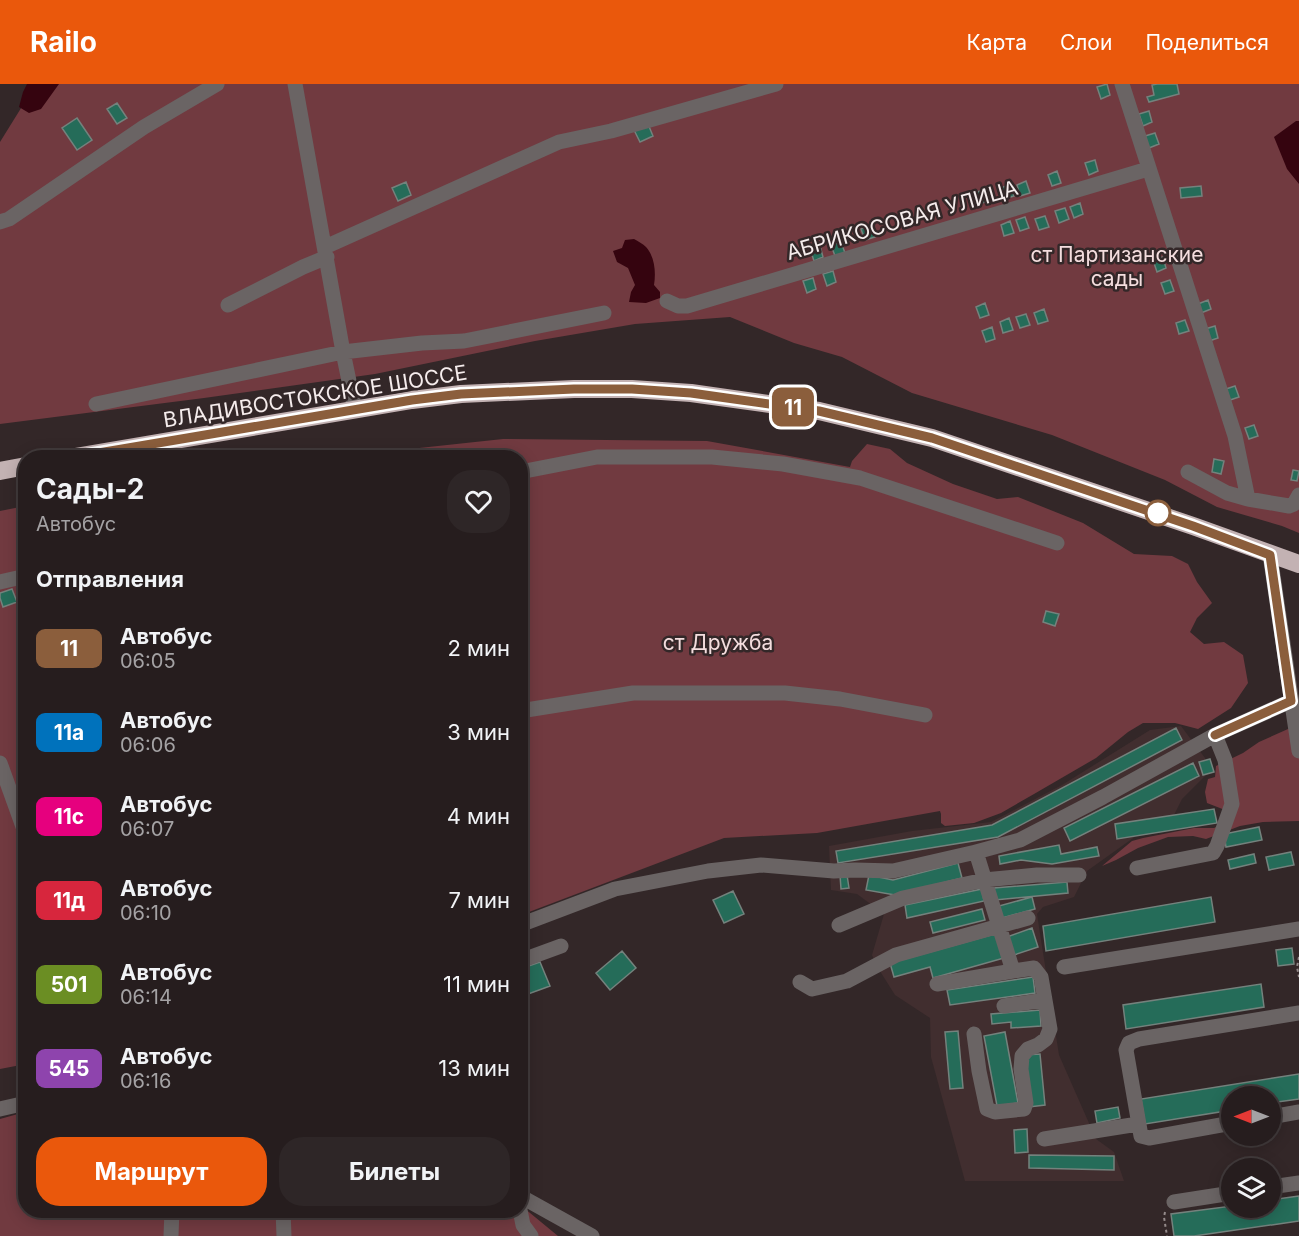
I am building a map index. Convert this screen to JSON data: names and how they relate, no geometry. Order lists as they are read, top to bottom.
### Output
{
  "streets": {
    "highway": ["ВЛАДИВОСТОКСКОЕ ШОССЕ"],
    "street": ["АБРИКОСОВАЯ УЛИЦА"]
  },
  "parks": ["ст Партизанские сады", "ст Дружба"],
  "lines": ["bus line 11"],
  "north": "left",
  "page": {
    "header": "Railo",
    "nav": ["Карта", "Слои", "Поделиться"],
    "on_map": "11",
    "heading": [
      ["Сады-2", "Автобус"],
      "Отправления"
    ],
    "list": [
      {
        "mark": "11",
        "name": "Автобус",
        "note": "06:05",
        "value": "2 мин"
      },
      {
        "mark": "11а",
        "name": "Автобус",
        "note": "06:06",
        "value": "3 мин"
      },
      {
        "mark": "11с",
        "name": "Автобус",
        "note": "06:07",
        "value": "4 мин"
      },
      {
        "mark": "11д",
        "name": "Автобус",
        "note": "06:10",
        "value": "7 мин"
      },
      {
        "mark": "501",
        "name": "Автобус",
        "note": "06:14",
        "value": "11 мин"
      },
      {
        "mark": "545",
        "name": "Автобус",
        "note": "06:16",
        "value": "13 мин"
      }
    ],
    "buttons": ["Маршрут", "Билеты"]
  }
}
